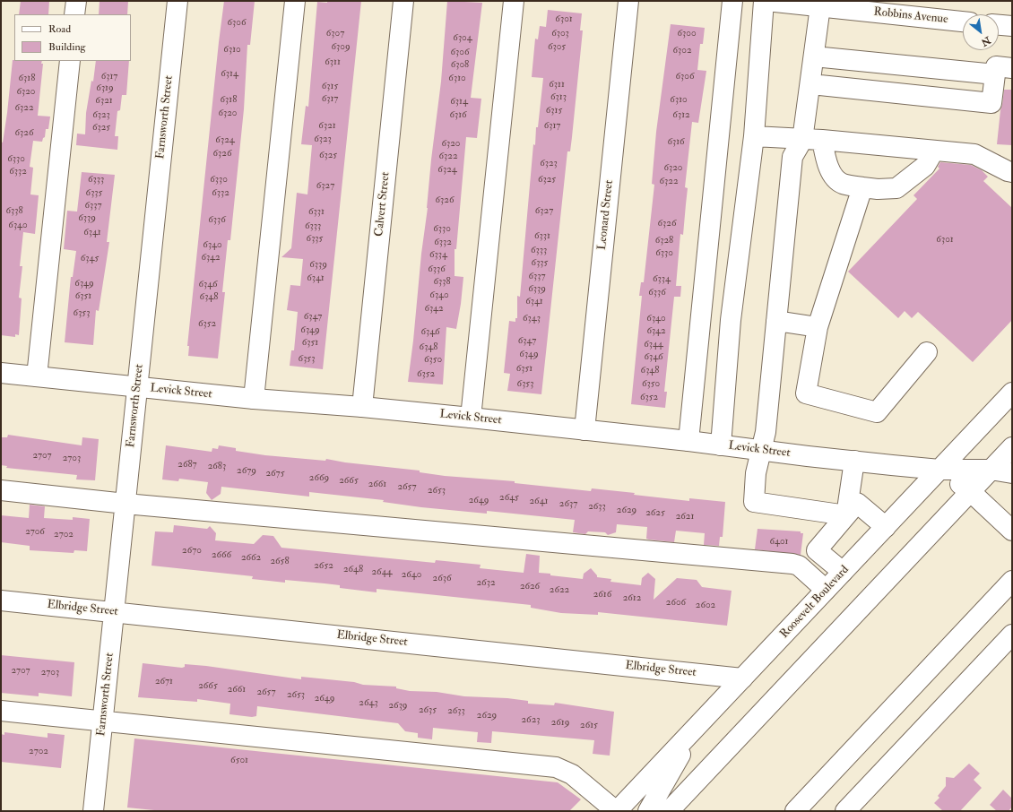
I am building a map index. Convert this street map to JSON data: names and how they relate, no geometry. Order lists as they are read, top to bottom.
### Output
{
  "streets": {
    "main road": [
      "Robbins Avenue",
      "Farnsworth Street",
      "Calvert Street",
      "Leonard Street",
      "Levick Street",
      "Roosevelt Boulevard",
      "Elbridge Street"
    ]
  },
  "crossings": [
    ["Farnsworth Street", "Levick Street"],
    ["Farnsworth Street", "Elbridge Street"],
    ["Calvert Street", "Levick Street"],
    ["Leonard Street", "Levick Street"],
    ["Levick Street", "Roosevelt Boulevard"],
    ["Roosevelt Boulevard", "Elbridge Street"]
  ],
  "house_numbers": [
    "6301",
    "6306",
    "6307",
    "6303",
    "6300",
    "6304",
    "6309",
    "6305",
    "6310",
    "6302",
    "6306",
    "6311",
    "6308",
    "6314",
    "6317",
    "6306",
    "6318",
    "6310",
    "6311",
    "6315",
    "6319",
    "6320",
    "6313",
    "6317",
    "6318",
    "6310",
    "6321",
    "6314",
    "6322",
    "6315",
    "6320",
    "6323",
    "6316",
    "6312",
    "6321",
    "6317",
    "6325",
    "6326",
    "6323",
    "6324",
    "6316",
    "6320",
    "6326",
    "6325",
    "6322",
    "6330",
    "6323",
    "6320",
    "6324",
    "6332",
    "6333",
    "6330",
    "6325",
    "6322",
    "6327",
    "6335",
    "6332",
    "6326",
    "6337",
    "6338",
    "6327",
    "6331",
    "6339",
    "6336",
    "6326",
    "6340",
    "6333",
    "6330",
    "6341",
    "6331",
    "6335",
    "6301",
    "6328",
    "6332",
    "6340",
    "6333",
    "6330",
    "6334",
    "6342",
    "6345",
    "6335",
    "6339",
    "6336",
    "6337",
    "6341",
    "6334",
    "6338",
    "6349",
    "6346",
    "6339",
    "6336",
    "6340",
    "6351",
    "6348",
    "6341",
    "6342",
    "6353",
    "6347",
    "6343",
    "6340",
    "6352",
    "6349",
    "6342",
    "6346",
    "6347",
    "6351",
    "6344",
    "6348",
    "6349",
    "6346",
    "6353",
    "6350",
    "6351",
    "6348",
    "6352",
    "6353",
    "6350",
    "6352",
    "2707",
    "2703",
    "2687",
    "2683",
    "2679",
    "2675",
    "2669",
    "2665",
    "2661",
    "2657",
    "2653",
    "2645",
    "2649",
    "2641",
    "2637",
    "2633",
    "2629",
    "2625",
    "2621",
    "2706",
    "2702",
    "6401",
    "2670",
    "2666",
    "2662",
    "2658",
    "2652",
    "2648",
    "2644",
    "2640",
    "2636",
    "2632",
    "2626",
    "2622",
    "2616",
    "2612",
    "2606",
    "2602",
    "2707",
    "2703",
    "2671",
    "2665",
    "2661",
    "2657",
    "2653",
    "2649",
    "2643",
    "2639",
    "2635",
    "2633",
    "2629",
    "2623",
    "2619",
    "2615",
    "2702",
    "6501"
  ],
  "legend": ["Road", "Building"],
  "north": "bottom right"
}
